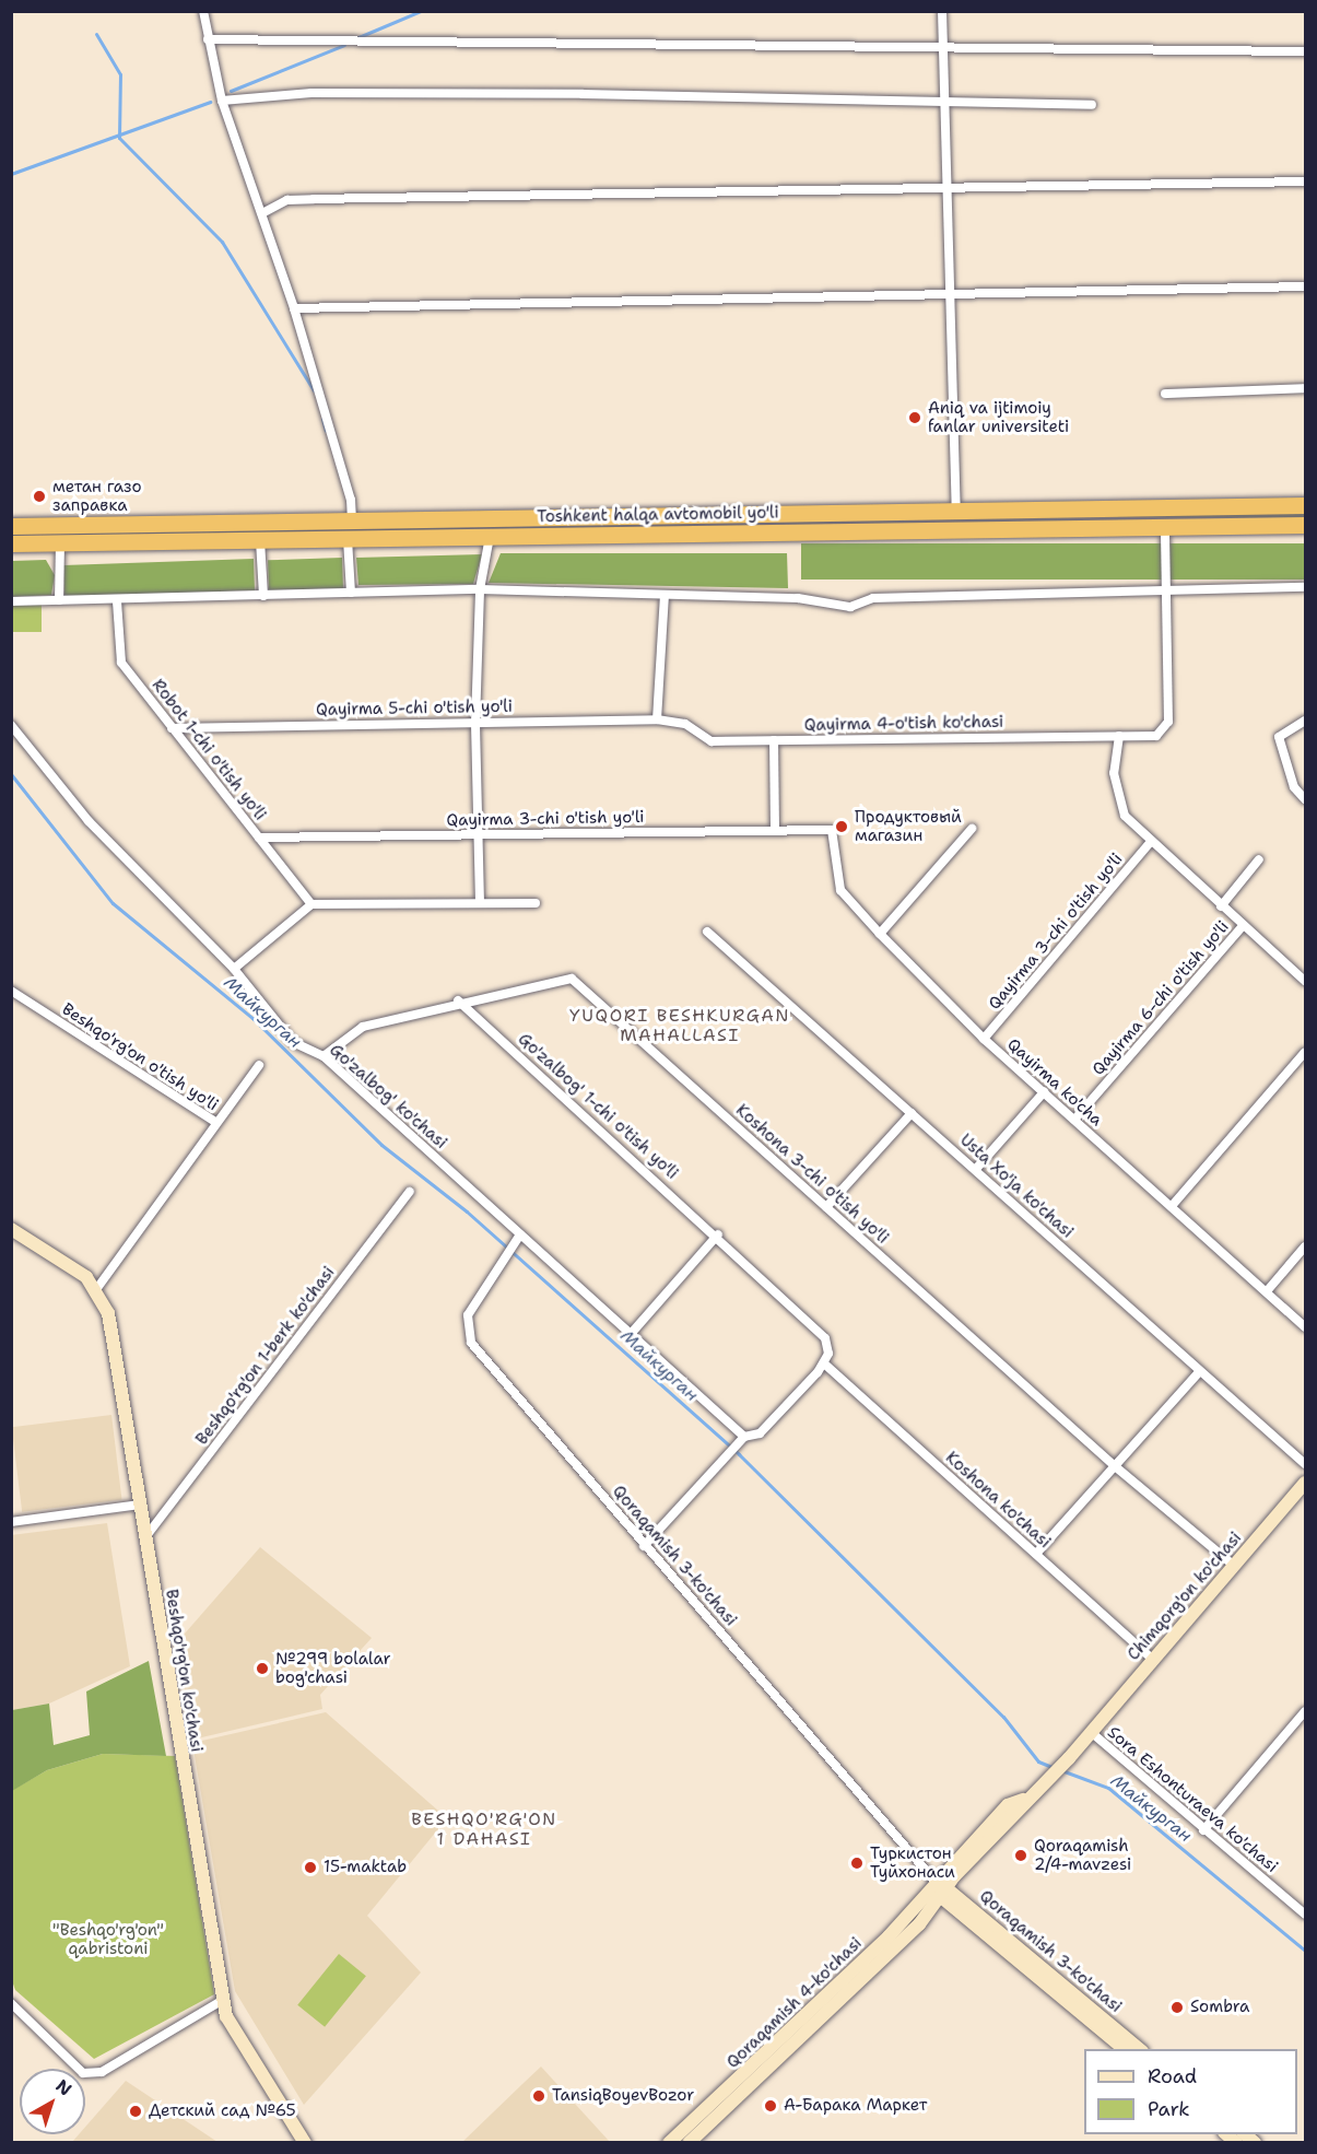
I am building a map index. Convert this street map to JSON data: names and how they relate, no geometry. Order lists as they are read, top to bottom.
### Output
{
  "streets": {
    "highway": ["Toshkent halqa avtomobil yo'li"],
    "main road": [
      "Qoraqamish 3-ko'chasi",
      "Chimqorg'on ko'chasi",
      "Beshqo'rg'on ko'chasi",
      "Qoraqamish 4-ko'chasi"
    ],
    "street": [
      "Qayirma 5-chi o'tish yo'li",
      "Qayirma 4-o'tish ko'chasi",
      "Robot 1-chi o'tish yo'li",
      "Qayirma 3-chi o'tish yo'li",
      "Qayirma 6-chi o'tish yo'li",
      "Beshqo'rg'on o'tish yo'li",
      "Qayirma ko'cha",
      "Go'zalbog' ko'chasi",
      "Go'zalbog' 1-chi o'tish yo'li",
      "Koshona 3-chi o'tish yo'li",
      "Usta Xo'ja ko'chasi",
      "Beshqo'rg'on 1-berk ko'chasi",
      "Koshona ko'chasi",
      "Sora Eshonturaeva ko'chasi"
    ]
  },
  "crossings": [
    ["Qayirma 5-chi o'tish yo'li", "Qayirma 4-o'tish ko'chasi"],
    ["Qayirma 5-chi o'tish yo'li", "Robot 1-chi o'tish yo'li"],
    ["Robot 1-chi o'tish yo'li", "Qayirma 3-chi o'tish yo'li"],
    ["Qayirma 3-chi o'tish yo'li", "Qayirma ko'cha"],
    ["Qayirma 6-chi o'tish yo'li", "Qayirma ko'cha"],
    ["Beshqo'rg'on o'tish yo'li", "Beshqo'rg'on ko'chasi"],
    ["Go'zalbog' ko'chasi", "Koshona 3-chi o'tish yo'li"],
    ["Go'zalbog' ko'chasi", "Qoraqamish 3-ko'chasi"],
    ["Go'zalbog' 1-chi o'tish yo'li", "Koshona 3-chi o'tish yo'li"],
    ["Go'zalbog' 1-chi o'tish yo'li", "Koshona ko'chasi"],
    ["Koshona 3-chi o'tish yo'li", "Chimqorg'on ko'chasi"],
    ["Beshqo'rg'on 1-berk ko'chasi", "Beshqo'rg'on ko'chasi"],
    ["Koshona ko'chasi", "Chimqorg'on ko'chasi"],
    ["Qoraqamish 3-ko'chasi", "Chimqorg'on ko'chasi"],
    ["Qoraqamish 3-ko'chasi", "Qoraqamish 4-ko'chasi"],
    ["Chimqorg'on ko'chasi", "Sora Eshonturaeva ko'chasi"],
    ["Chimqorg'on ko'chasi", "Qoraqamish 4-ko'chasi"]
  ],
  "districts": ["YUQORI BESHKURGAN MAHALLASI", "BESHQO'RG'ON 1 DAHASI"],
  "water": ["Майкурган"],
  "parks": ["\"Beshqo'rg'on\" qabristoni"],
  "places": [
    "Aniq va ijtimoiy fanlar universiteti",
    "метан газо заправка",
    "Продуктовый магазин",
    "№299 bolalar bog'chasi",
    "Qoraqamish 2/4-mavzesi",
    "Туркистон Туйхонаси",
    "15-maktab",
    "Sombra",
    "TansiqBoyevBozor",
    "А-Барака Маркет",
    "Детский сад №65"
  ],
  "legend": ["Road", "Park"],
  "north": "top right"
}
